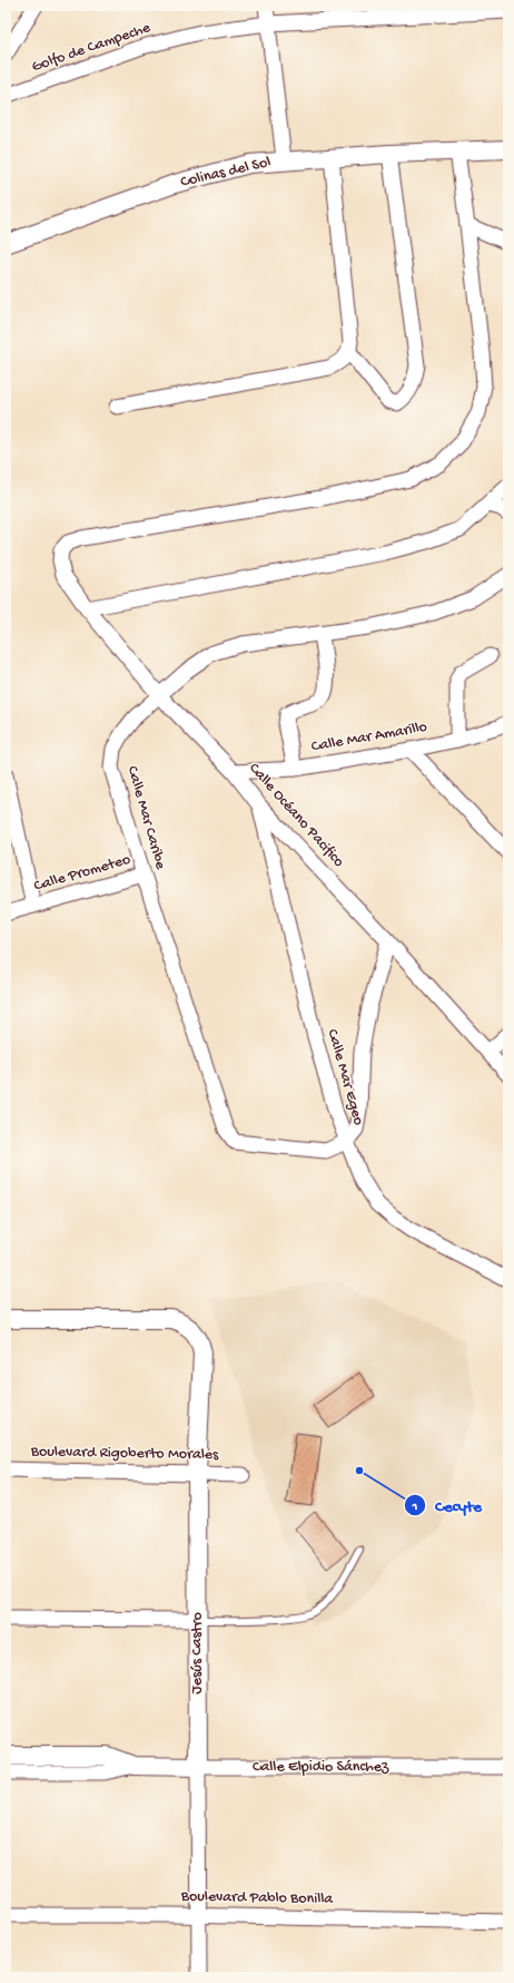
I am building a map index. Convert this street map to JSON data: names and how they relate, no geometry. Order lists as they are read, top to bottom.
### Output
{
  "streets": {
    "street": [
      "Golfo de Campeche",
      "Colinas del Sol",
      "Calle Mar Amarillo",
      "Calle Océano Pacifico",
      "Calle Mar Caribe",
      "Calle Prometeo",
      "Calle Mar Egeo",
      "Boulevard Rigoberto Morales",
      "Jesús Castro",
      "Calle Elpidio Sánchez",
      "Boulevard Pablo Bonilla"
    ]
  },
  "crossings": [
    ["Calle Mar Amarillo", "Calle Océano Pacifico"],
    ["Calle Océano Pacifico", "Calle Mar Caribe"],
    ["Calle Océano Pacifico", "Calle Mar Egeo"],
    ["Calle Mar Caribe", "Calle Prometeo"],
    ["Calle Mar Caribe", "Calle Mar Egeo"],
    ["Boulevard Rigoberto Morales", "Jesús Castro"],
    ["Jesús Castro", "Calle Elpidio Sánchez"],
    ["Jesús Castro", "Boulevard Pablo Bonilla"]
  ],
  "places": ["Cecyte"]
}
